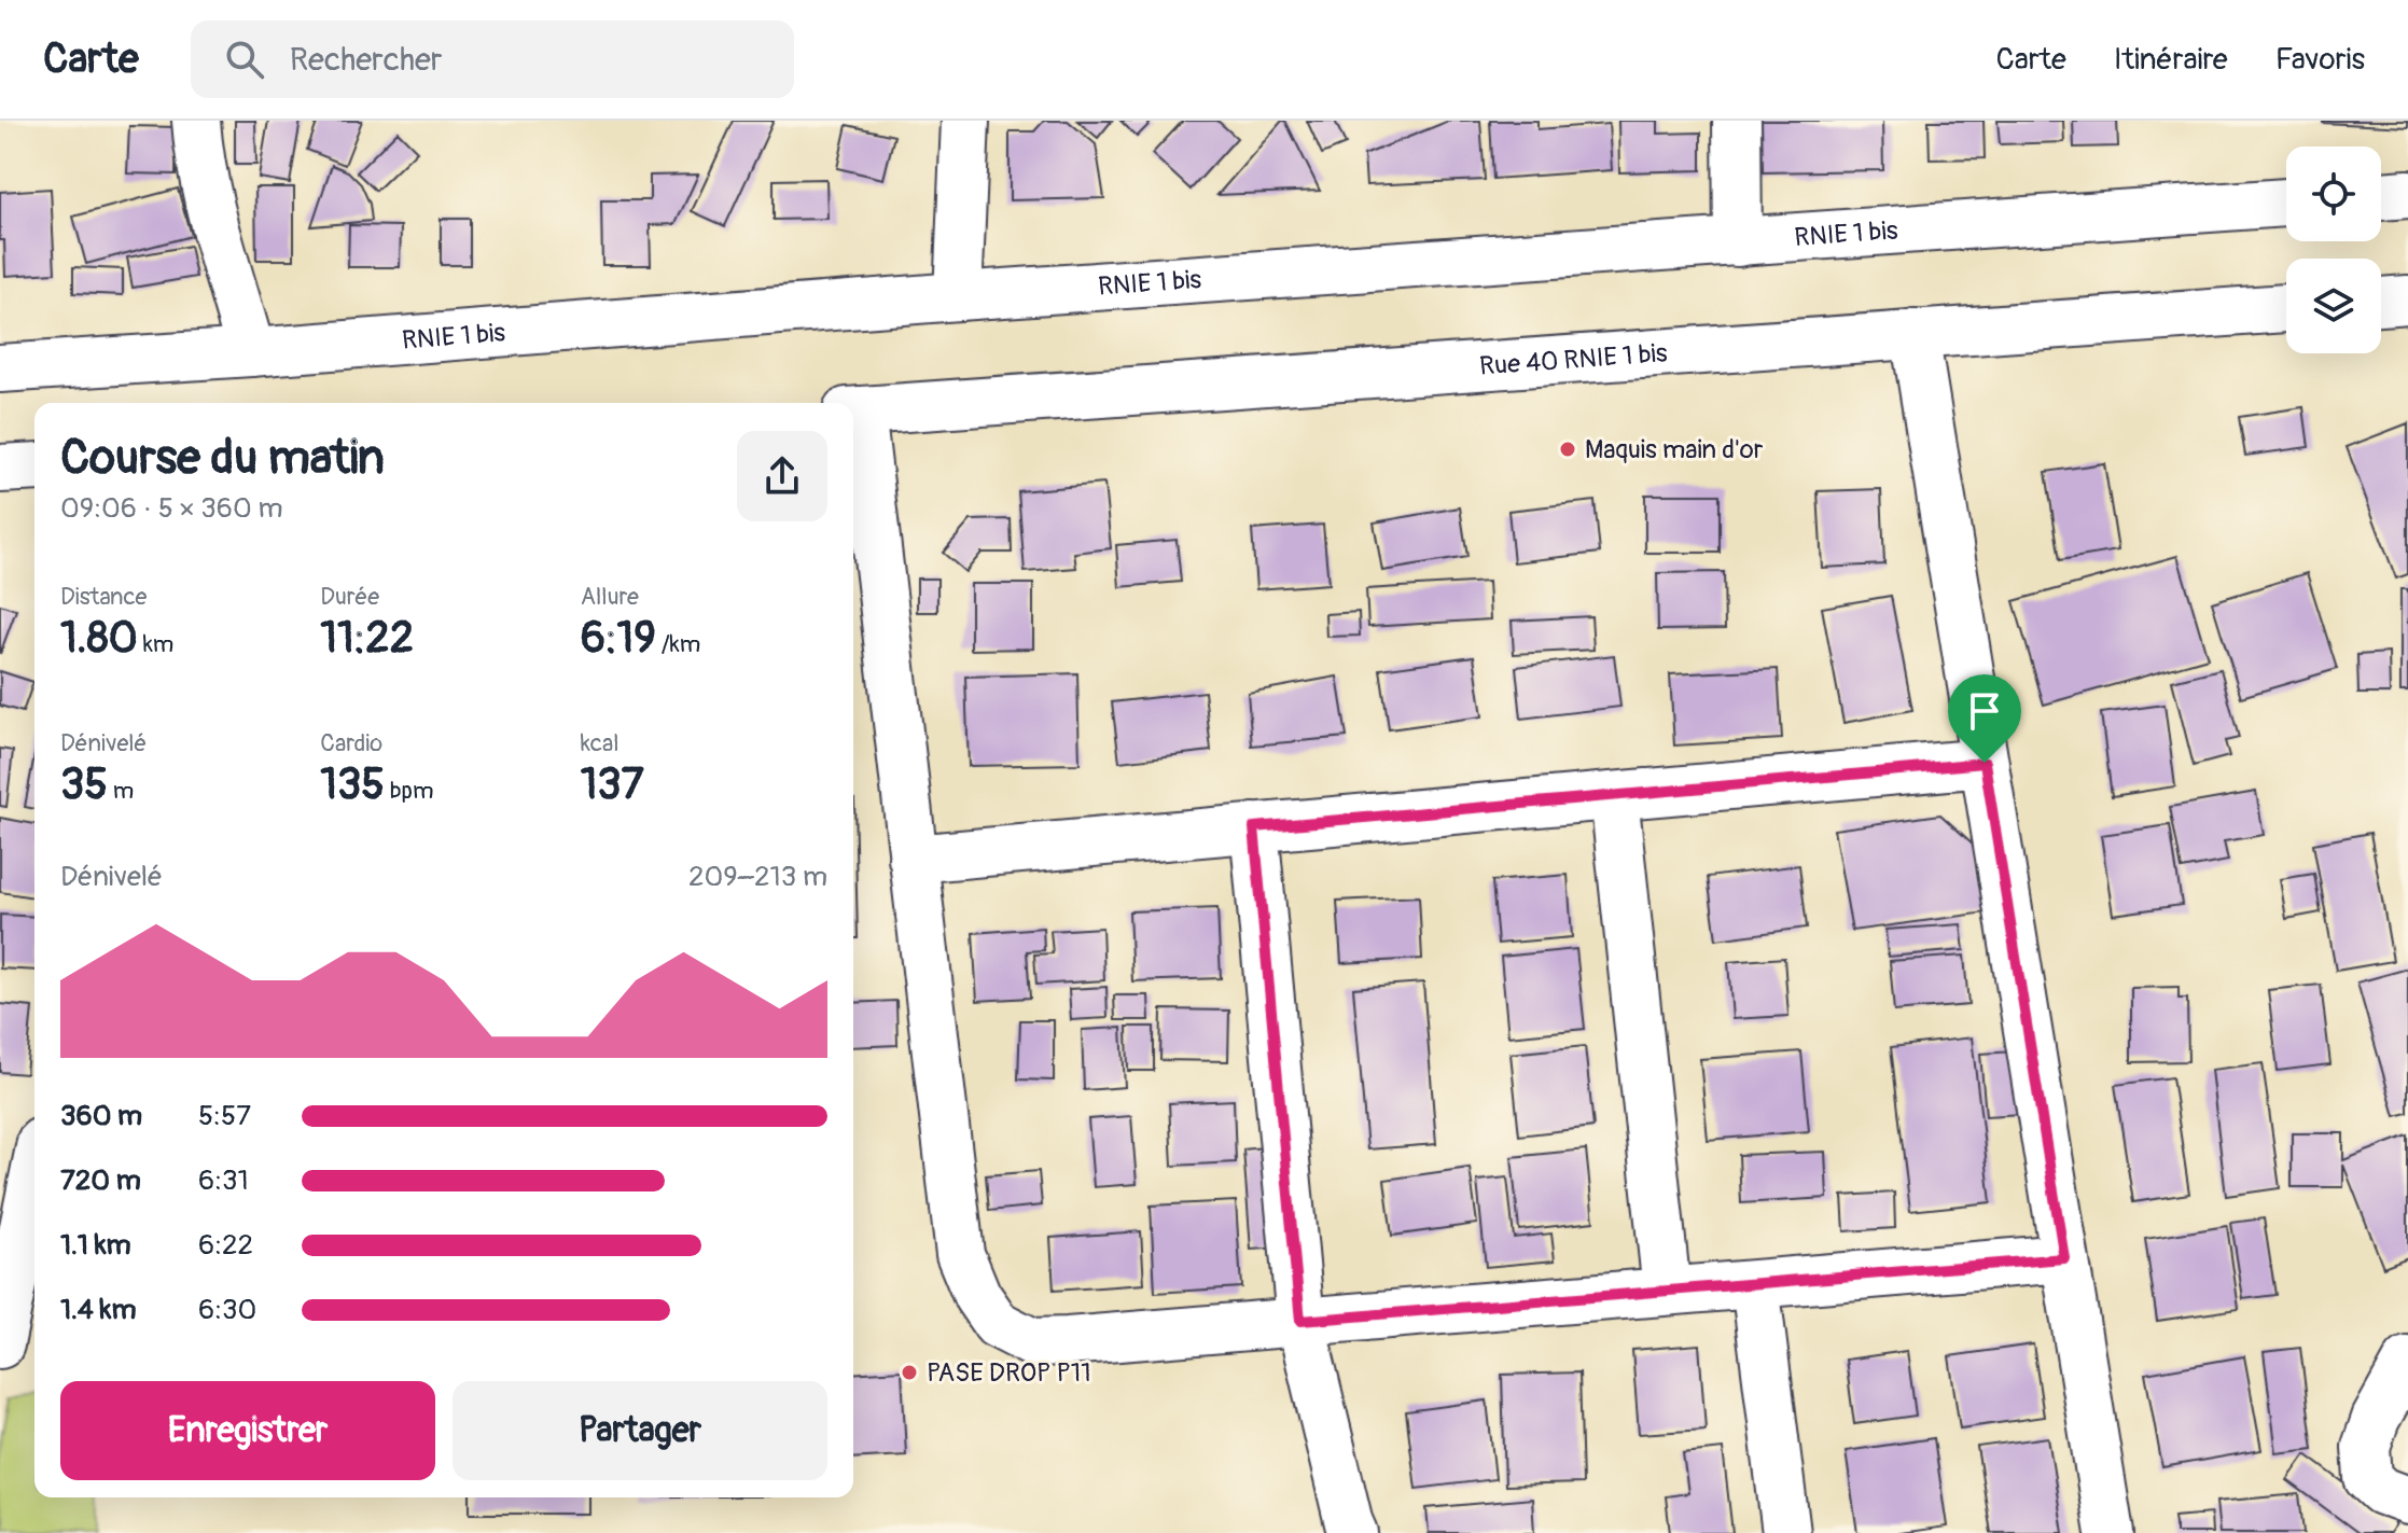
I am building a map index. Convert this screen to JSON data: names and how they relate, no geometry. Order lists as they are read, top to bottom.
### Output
{
  "streets": {
    "street": ["RNIE 1 bis", "Rue 40 RNIE 1 bis"]
  },
  "places": ["Maquis main d'or", "PASE DROP P11"],
  "page": {
    "header": "Carte",
    "search": "Rechercher",
    "nav": ["Carte", "Itinéraire", "Favoris"],
    "heading": ["Course du matin", "09:06 · 5 × 360 m"],
    "stats": [
      ["Distance", "1.80 km"],
      ["Durée", "11:22"],
      ["Allure", "6:19 /km"],
      ["Dénivelé", "35 m"],
      ["Cardio", "135 bpm"],
      ["kcal", "137"]
    ],
    "chart": ["Dénivelé", "209–213 m"],
    "list": [
      {
        "name": "360 m",
        "note": "5:57"
      },
      {
        "name": "720 m",
        "note": "6:31"
      },
      {
        "name": "1.1 km",
        "note": "6:22"
      },
      {
        "name": "1.4 km",
        "note": "6:30"
      }
    ],
    "buttons": ["Enregistrer", "Partager"]
  }
}
